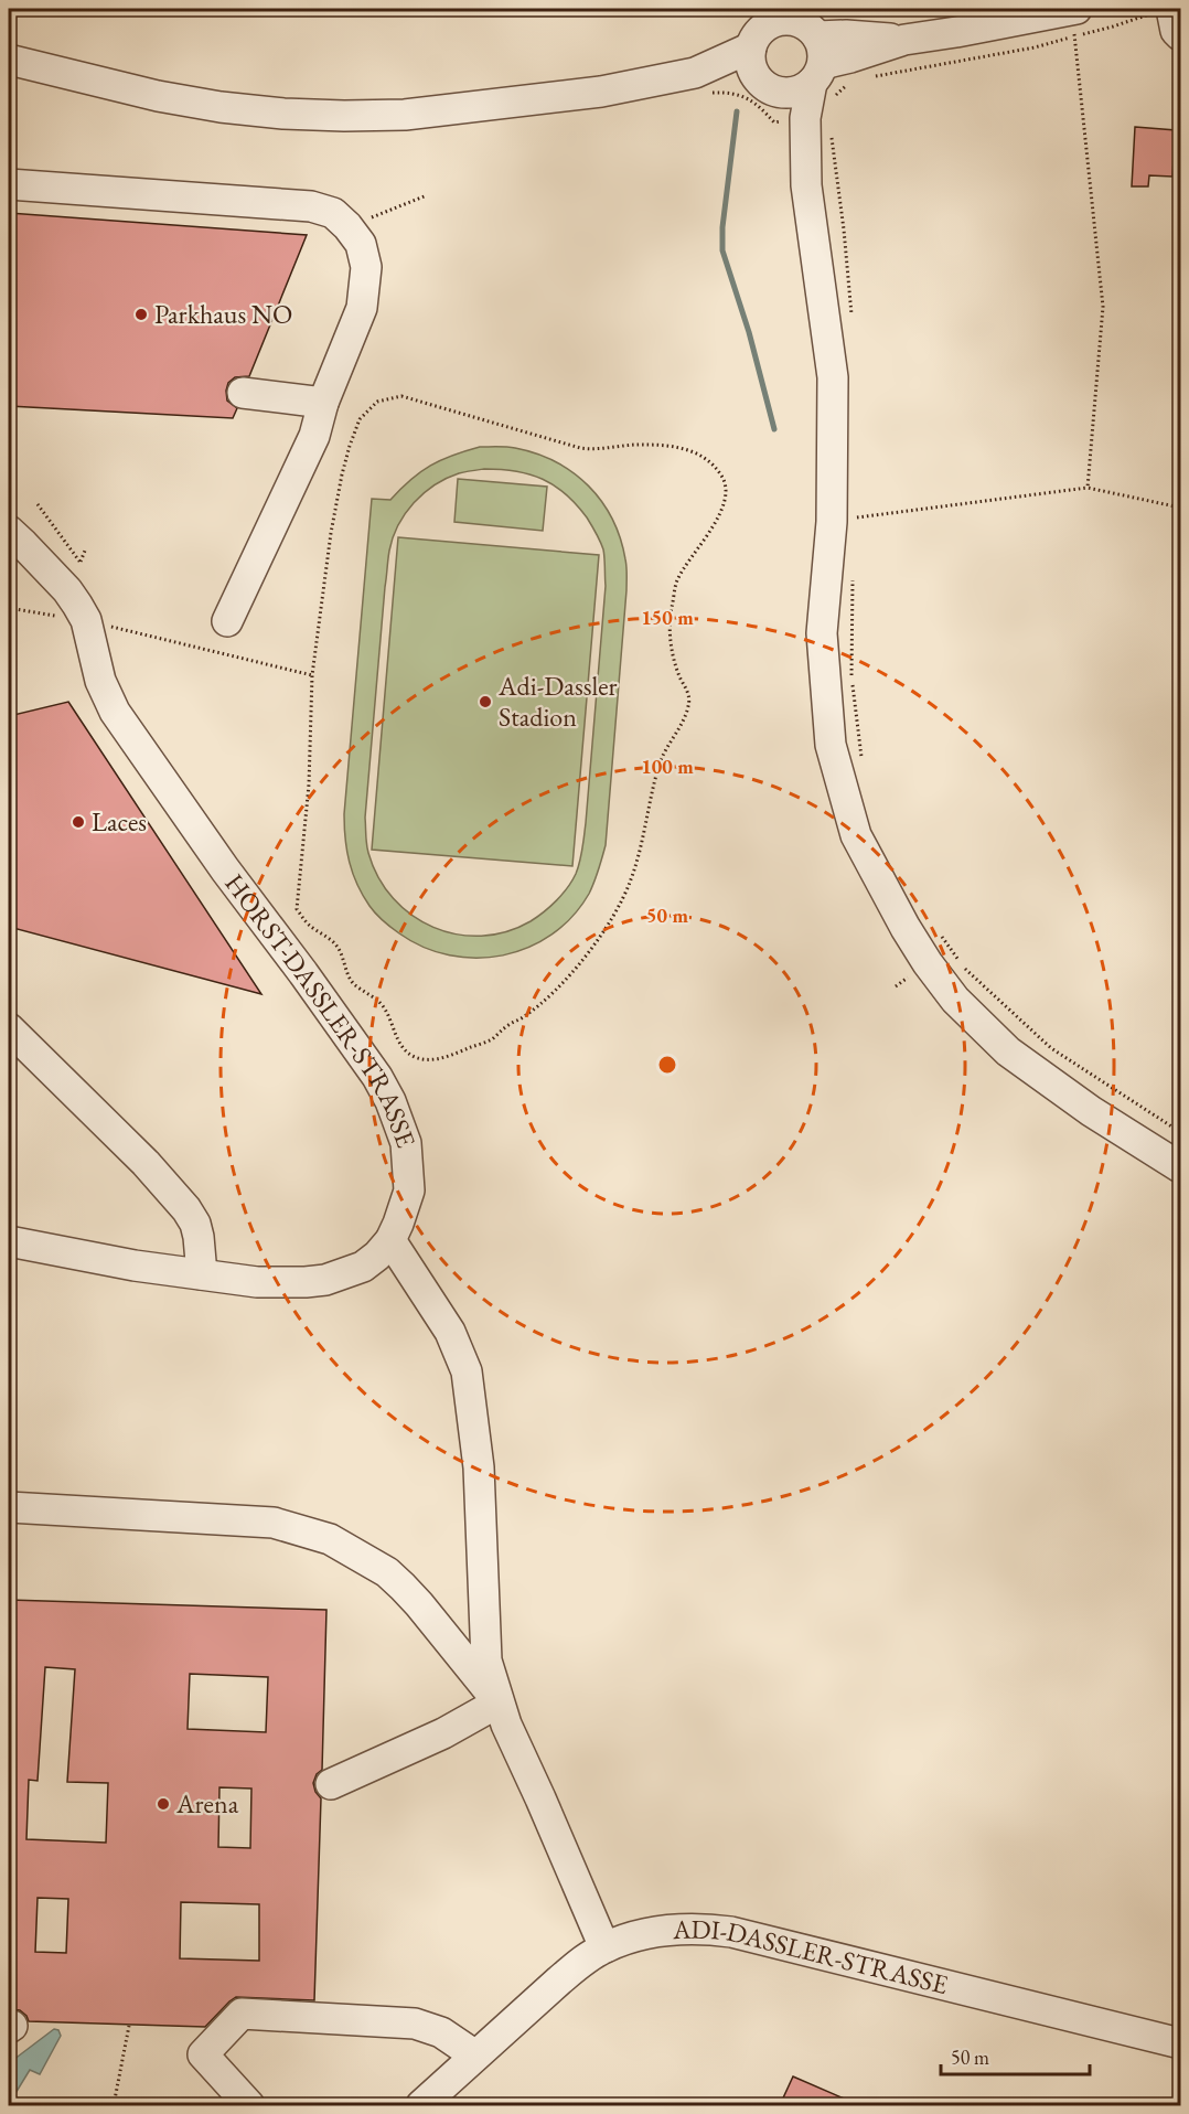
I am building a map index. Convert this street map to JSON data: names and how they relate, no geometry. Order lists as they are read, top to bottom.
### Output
{
  "streets": {
    "street": ["HORST-DASSLER-STRASSE", "ADI-DASSLER-STRASSE"]
  },
  "places": [
    "Parkhaus NO",
    "Adi-Dassler Stadion",
    "Laces",
    "Arena"
  ],
  "scale_bar": "50 m",
  "rings": ["150 m", "100 m", "50 m"]
}
